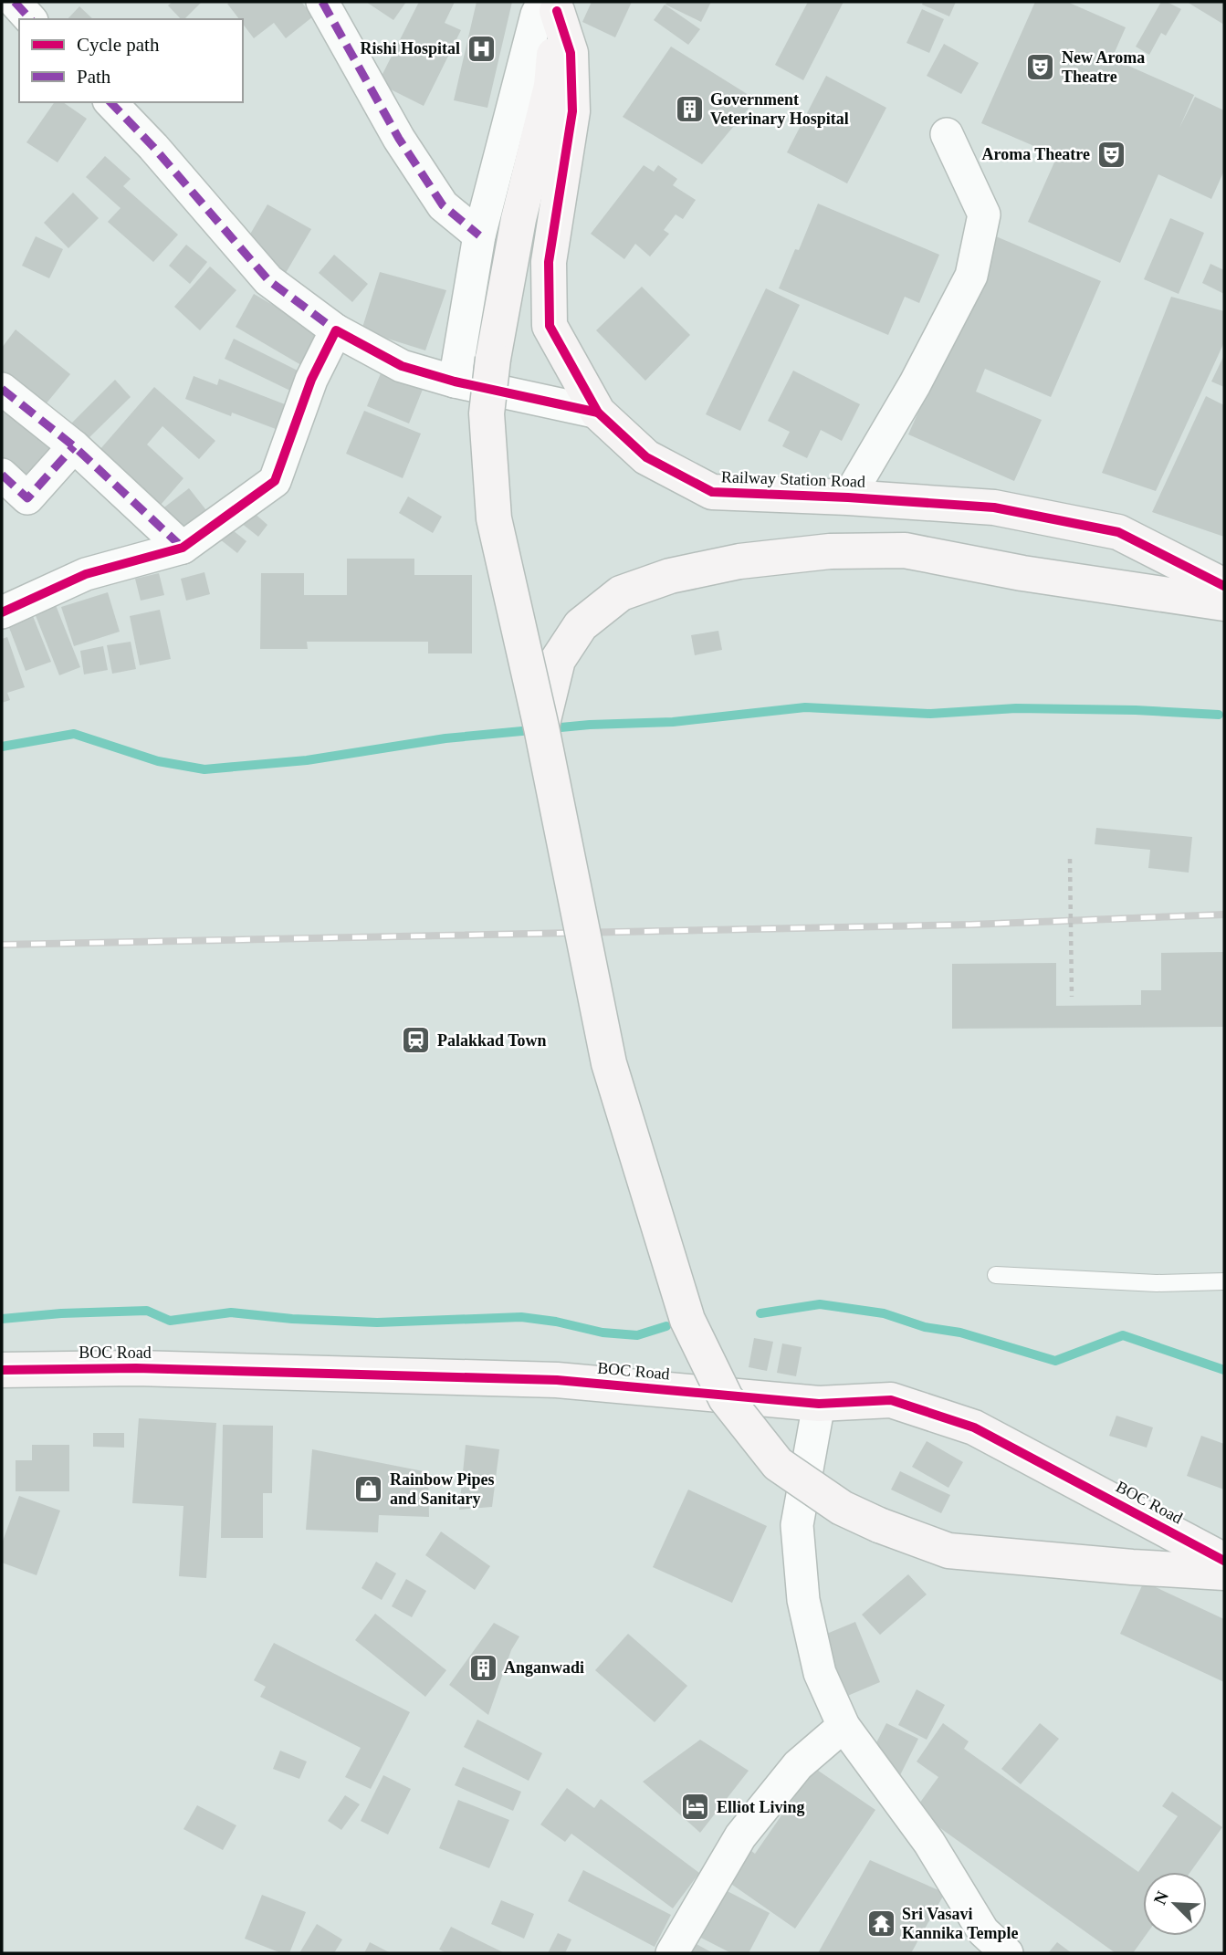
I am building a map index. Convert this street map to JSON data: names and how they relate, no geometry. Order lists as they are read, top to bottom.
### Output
{
  "streets": {
    "main road": ["Railway Station Road", "BOC Road"]
  },
  "places": {
    "hospital": ["Rishi Hospital"],
    "theatre": ["New Aroma Theatre", "Aroma Theatre"],
    "building": ["Government Veterinary Hospital", "Anganwadi"],
    "station": ["Palakkad Town"],
    "shop": ["Rainbow Pipes and Sanitary"],
    "hotel": ["Elliot Living"],
    "temple": ["Sri Vasavi Kannika Temple"]
  },
  "legend": ["Cycle path", "Path"],
  "north": "top left"
}
